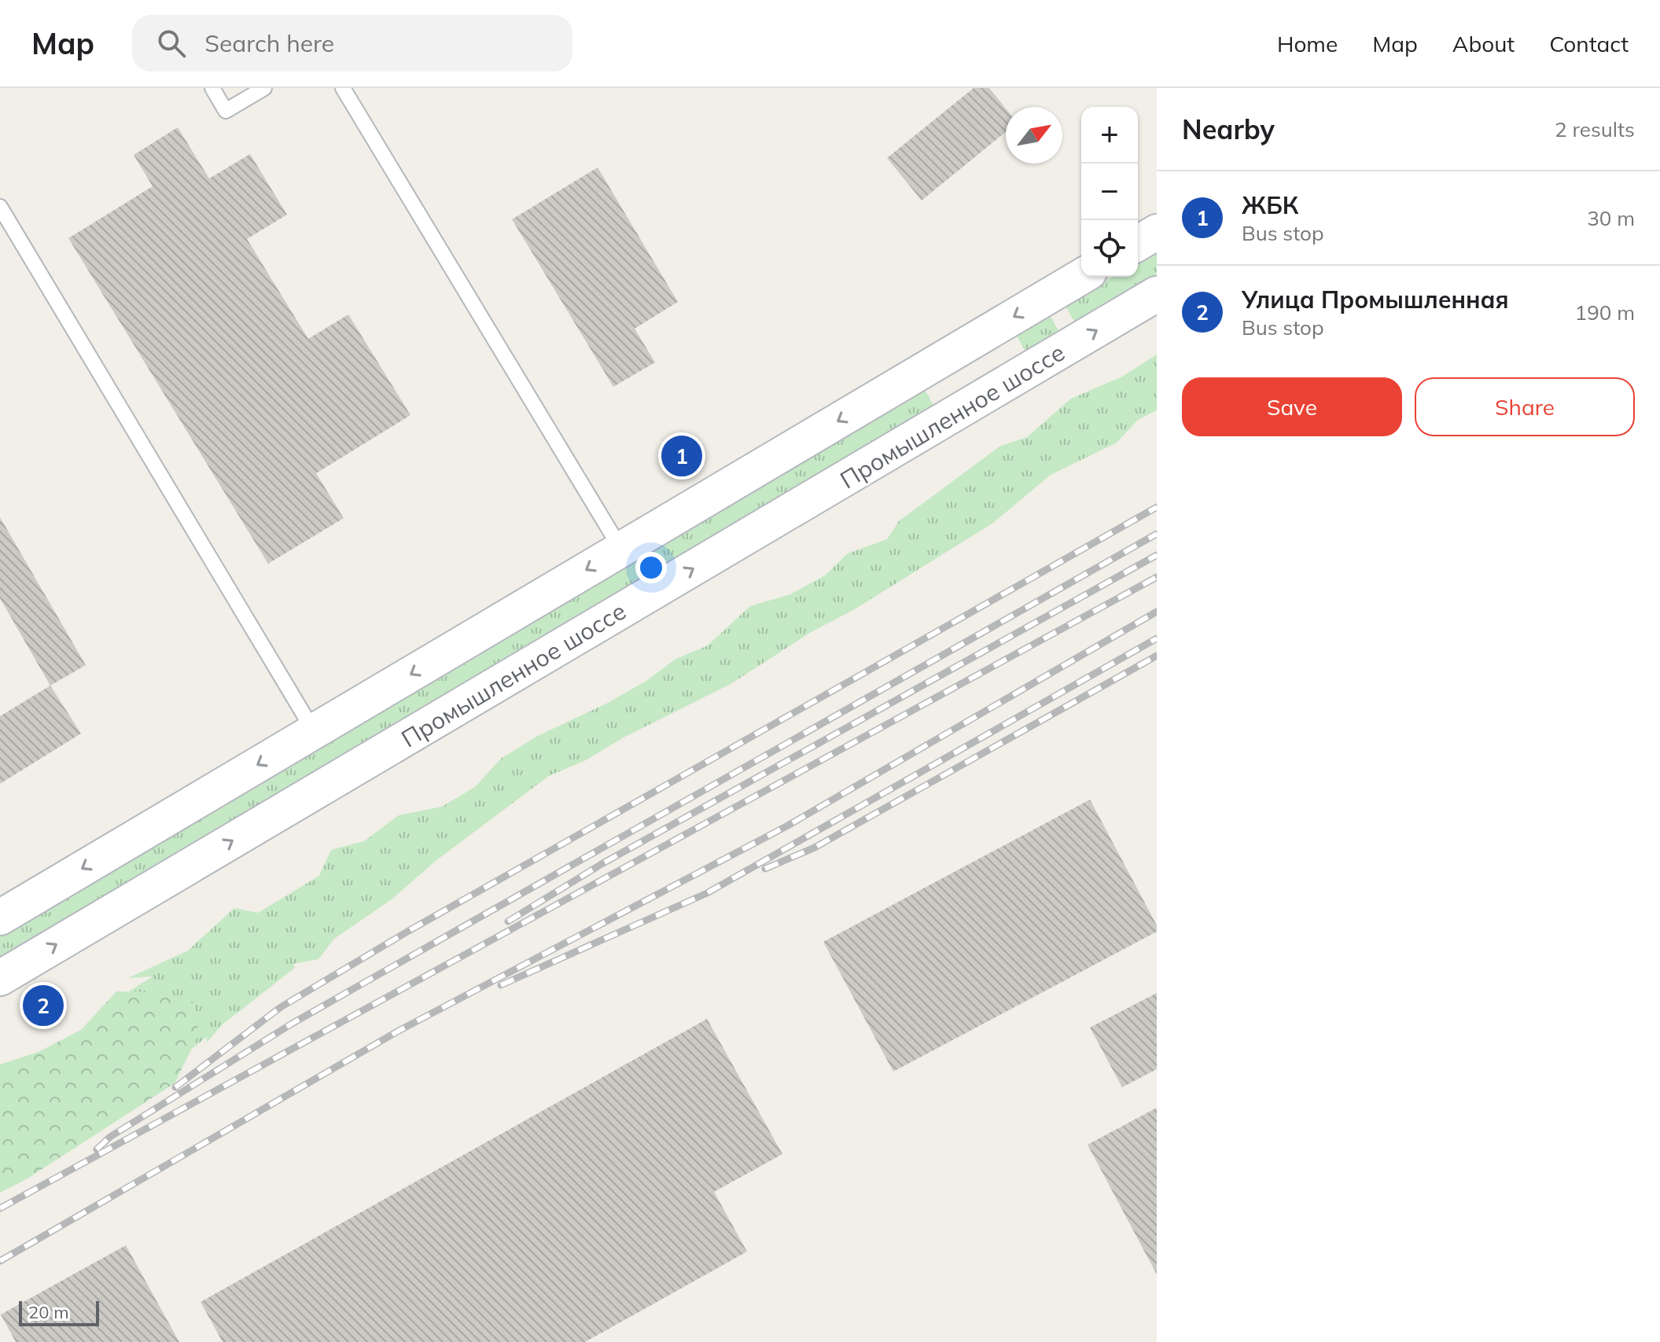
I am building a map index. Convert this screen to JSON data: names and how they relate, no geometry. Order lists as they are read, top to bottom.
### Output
{
  "streets": {
    "main road": ["Промышленное шоссе"]
  },
  "scale_bar": "20 m",
  "north": "top right",
  "page": {
    "header": "Map",
    "search": "Search here",
    "nav": [
      "Home",
      "Map",
      "About",
      "Contact"
    ],
    "heading": ["Nearby", "2 results"],
    "map_buttons": ["+", "−"],
    "list": [
      {
        "mark": "1",
        "name": "ЖБК",
        "note": "Bus stop",
        "value": "30 m"
      },
      {
        "mark": "2",
        "name": "Улица Промышленная",
        "note": "Bus stop",
        "value": "190 m"
      }
    ],
    "buttons": ["Save", "Share"],
    "pins": ["1", "2"],
    "scale": "20 m"
  }
}
